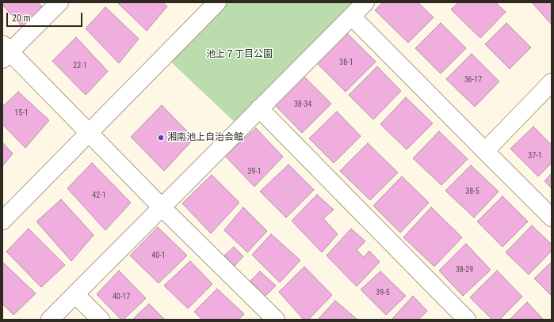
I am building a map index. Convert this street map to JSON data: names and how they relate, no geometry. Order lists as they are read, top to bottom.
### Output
{
  "parks": ["池上７丁目公園"],
  "places": ["湘南池上自治会館"],
  "house_numbers": [
    "38-1",
    "22-1",
    "36-17",
    "38-34",
    "15-1",
    "37-1",
    "39-1",
    "38-5",
    "42-1",
    "40-1",
    "38-29",
    "39-5",
    "40-17"
  ],
  "scale_bar": "20 m"
}
